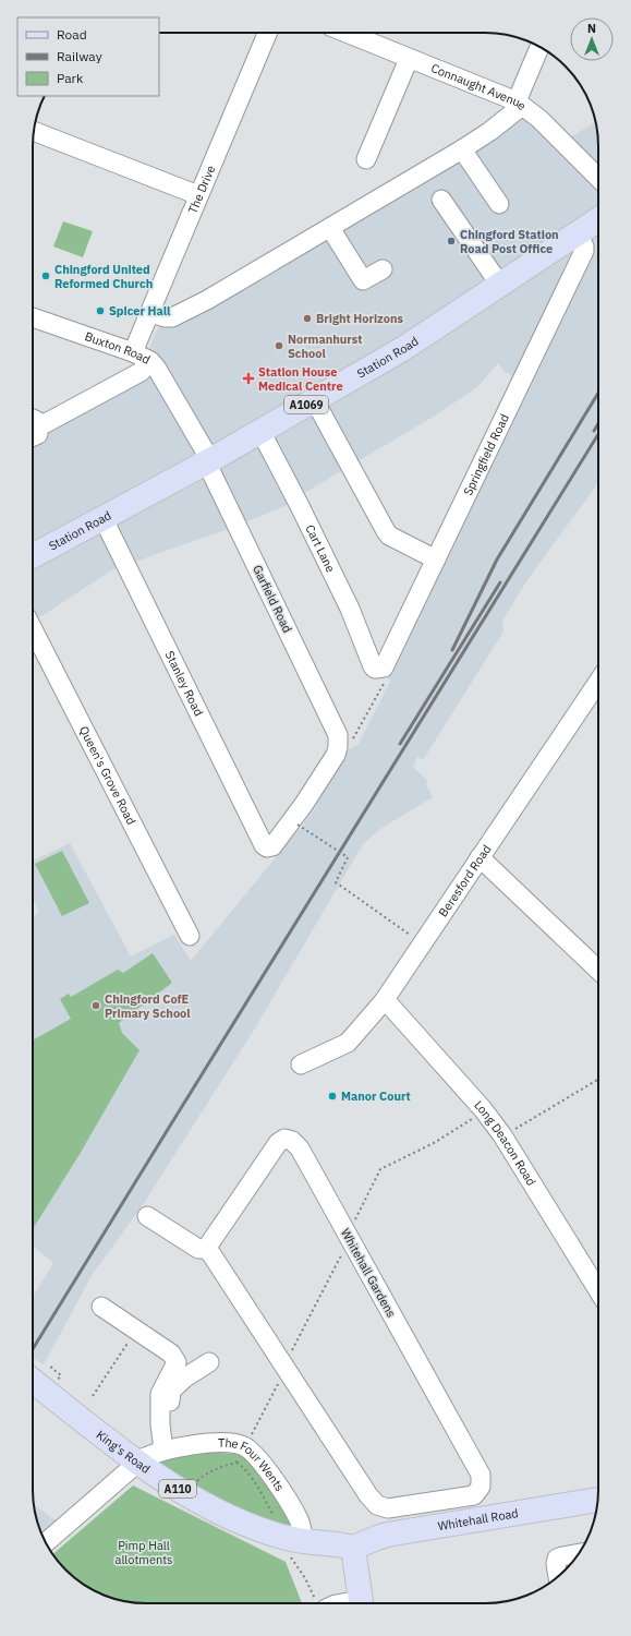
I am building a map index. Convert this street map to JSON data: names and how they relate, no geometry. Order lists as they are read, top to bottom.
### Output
{
  "streets": {
    "main road": [
      "Station Road",
      "A1069",
      "King's Road",
      "A110",
      "Whitehall Road"
    ],
    "street": [
      "Connaught Avenue",
      "The Drive",
      "Buxton Road",
      "Springfield Road",
      "Cart Lane",
      "Garfield Road",
      "Stanley Road",
      "Queen's Grove Road",
      "Beresford Road",
      "Long Deacon Road",
      "Whitehall Gardens",
      "The Four Wents"
    ]
  },
  "crossings": [
    ["The Drive", "Buxton Road"],
    ["Buxton Road", "Station Road"],
    ["Buxton Road", "Garfield Road"],
    ["Station Road", "Springfield Road"],
    ["Station Road", "Cart Lane"],
    ["Station Road", "Garfield Road"],
    ["Station Road", "Stanley Road"],
    ["Springfield Road", "Cart Lane"],
    ["Garfield Road", "Stanley Road"],
    ["Beresford Road", "Long Deacon Road"],
    ["King's Road", "The Four Wents"],
    ["King's Road", "Whitehall Road"]
  ],
  "parks": ["Pimp Hall allotments"],
  "places": {
    "other": [
      "Chingford Station Road Post Office",
      "Chingford United Reformed Church",
      "Spicer Hall",
      "Bright Horizons",
      "Normanhurst School",
      "Chingford CofE Primary School",
      "Manor Court"
    ],
    "health": ["Station House Medical Centre"]
  },
  "legend": ["Road", "Railway", "Park"],
  "north": "top"
}
